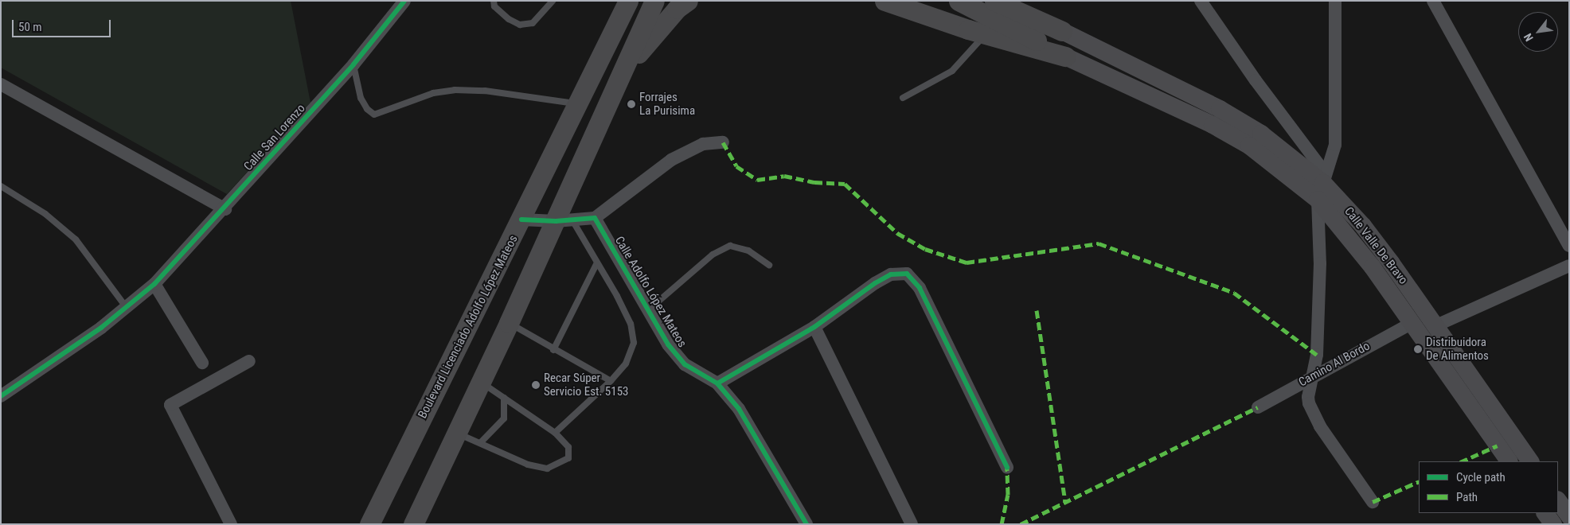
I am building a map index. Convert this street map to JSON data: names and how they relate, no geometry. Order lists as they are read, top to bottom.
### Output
{
  "streets": {
    "main road": ["Calle Valle De Bravo", "Boulevard Licenciado Adolfo López Mateos"],
    "street": ["Calle San Lorenzo", "Calle Adolfo López Mateos", "Camino Al Bordo"]
  },
  "crossings": [
    ["Calle Valle De Bravo", "Camino Al Bordo"]
  ],
  "places": ["Forrajes La Purisima", "Distribuidora De Alimentos", "Recar Súper Servicio Est. 5153"],
  "legend": ["Cycle path", "Path"],
  "scale_bar": "50 m",
  "north": "bottom left"
}
